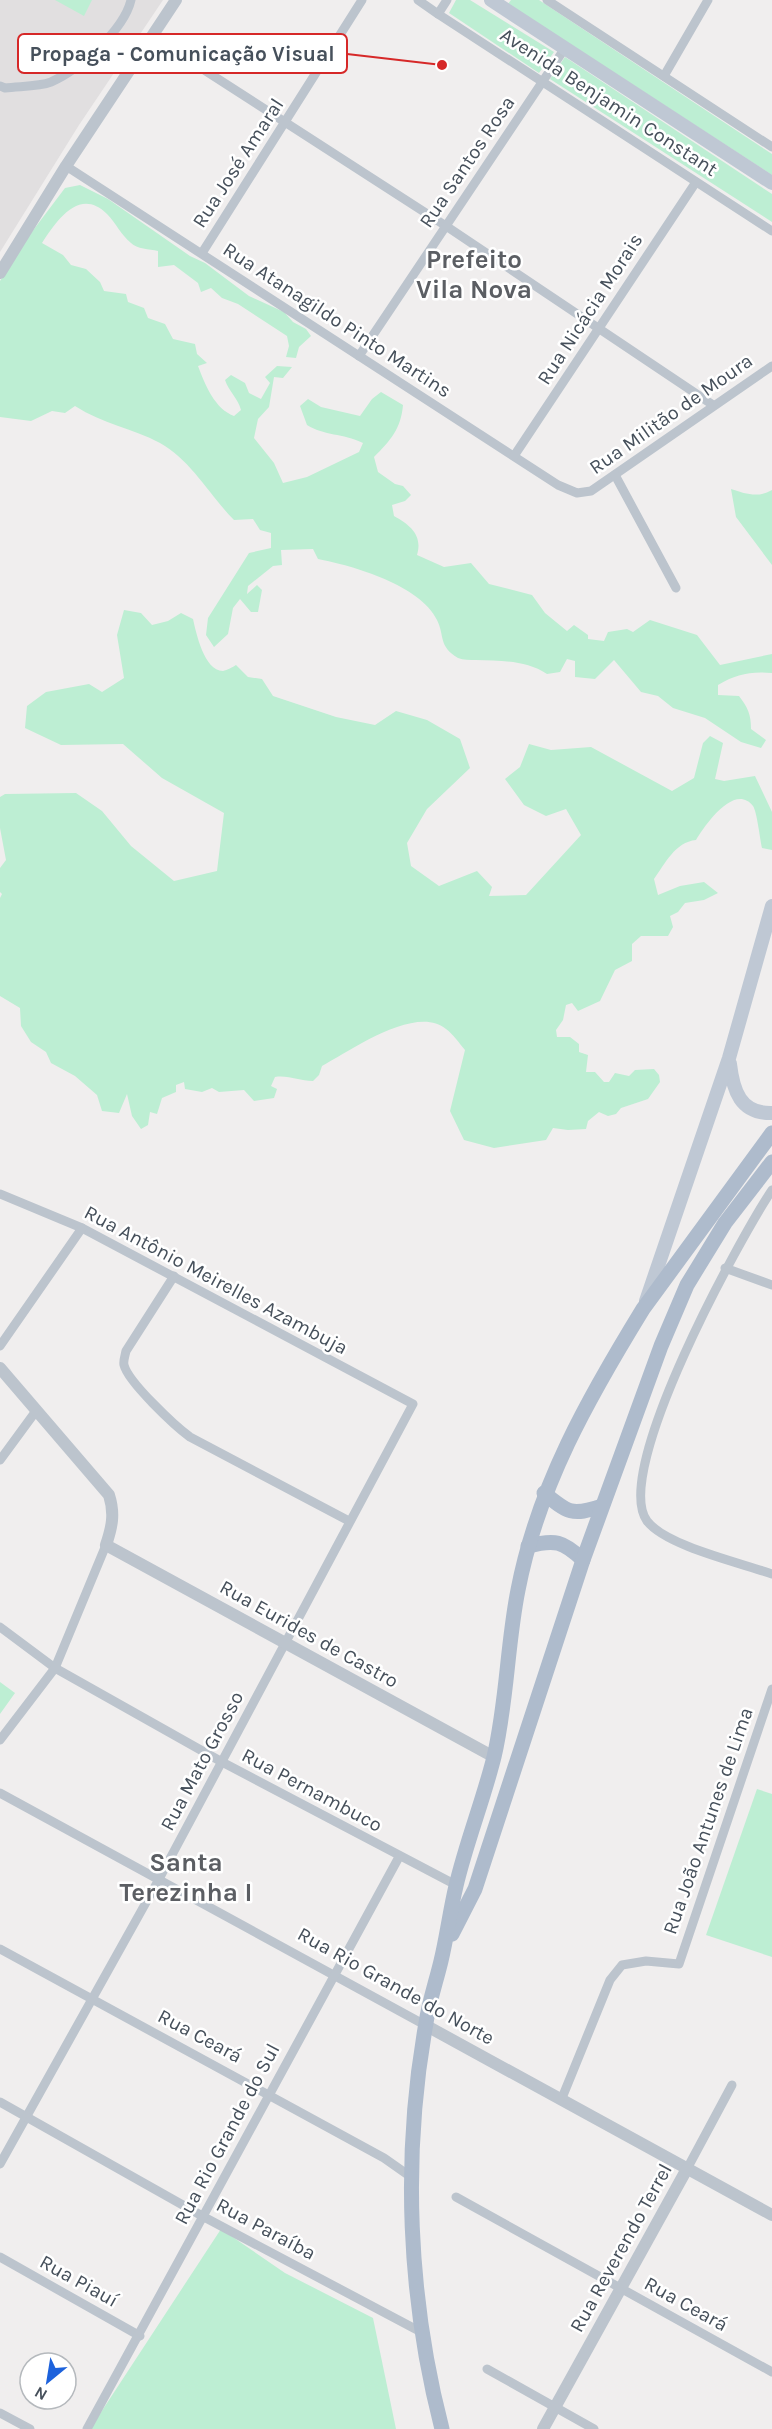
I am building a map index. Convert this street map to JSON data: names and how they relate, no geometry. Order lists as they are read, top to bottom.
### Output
{
  "streets": {
    "main road": ["Avenida Benjamin Constant"],
    "street": [
      "Rua Santos Rosa",
      "Rua José Amaral",
      "Rua Nicácia Morais",
      "Rua Atanagildo Pinto Martins",
      "Rua Militão de Moura",
      "Rua Antônio Meirelles Azambuja",
      "Rua Eurides de Castro",
      "Rua Mato Grosso",
      "Rua Pernambuco",
      "Rua João Antunes de Lima",
      "Rua Rio Grande do Norte",
      "Rua Ceará",
      "Rua Rio Grande do Sul",
      "Rua Paraíba",
      "Rua Reverendo Terrel",
      "Rua Piauí"
    ]
  },
  "crossings": [
    ["Avenida Benjamin Constant", "Rua Santos Rosa"],
    ["Avenida Benjamin Constant", "Rua Nicácia Morais"],
    ["Rua Santos Rosa", "Rua Atanagildo Pinto Martins"],
    ["Rua José Amaral", "Rua Atanagildo Pinto Martins"],
    ["Rua Nicácia Morais", "Rua Atanagildo Pinto Martins"],
    ["Rua Atanagildo Pinto Martins", "Rua Militão de Moura"],
    ["Rua Antônio Meirelles Azambuja", "Rua Mato Grosso"],
    ["Rua Eurides de Castro", "Rua Mato Grosso"],
    ["Rua Mato Grosso", "Rua Pernambuco"],
    ["Rua Mato Grosso", "Rua Rio Grande do Norte"],
    ["Rua Mato Grosso", "Rua Ceará"],
    ["Rua Mato Grosso", "Rua Paraíba"],
    ["Rua Pernambuco", "Rua Rio Grande do Sul"],
    ["Rua João Antunes de Lima", "Rua Rio Grande do Norte"],
    ["Rua Rio Grande do Norte", "Rua Rio Grande do Sul"],
    ["Rua Rio Grande do Norte", "Rua Reverendo Terrel"],
    ["Rua Ceará", "Rua Rio Grande do Sul"],
    ["Rua Ceará", "Rua Reverendo Terrel"],
    ["Rua Rio Grande do Sul", "Rua Paraíba"],
    ["Rua Rio Grande do Sul", "Rua Piauí"]
  ],
  "districts": ["Prefeito Vila Nova", "Santa Terezinha I"],
  "places": ["Propaga - Comunicação Visual"],
  "north": "bottom left"
}
